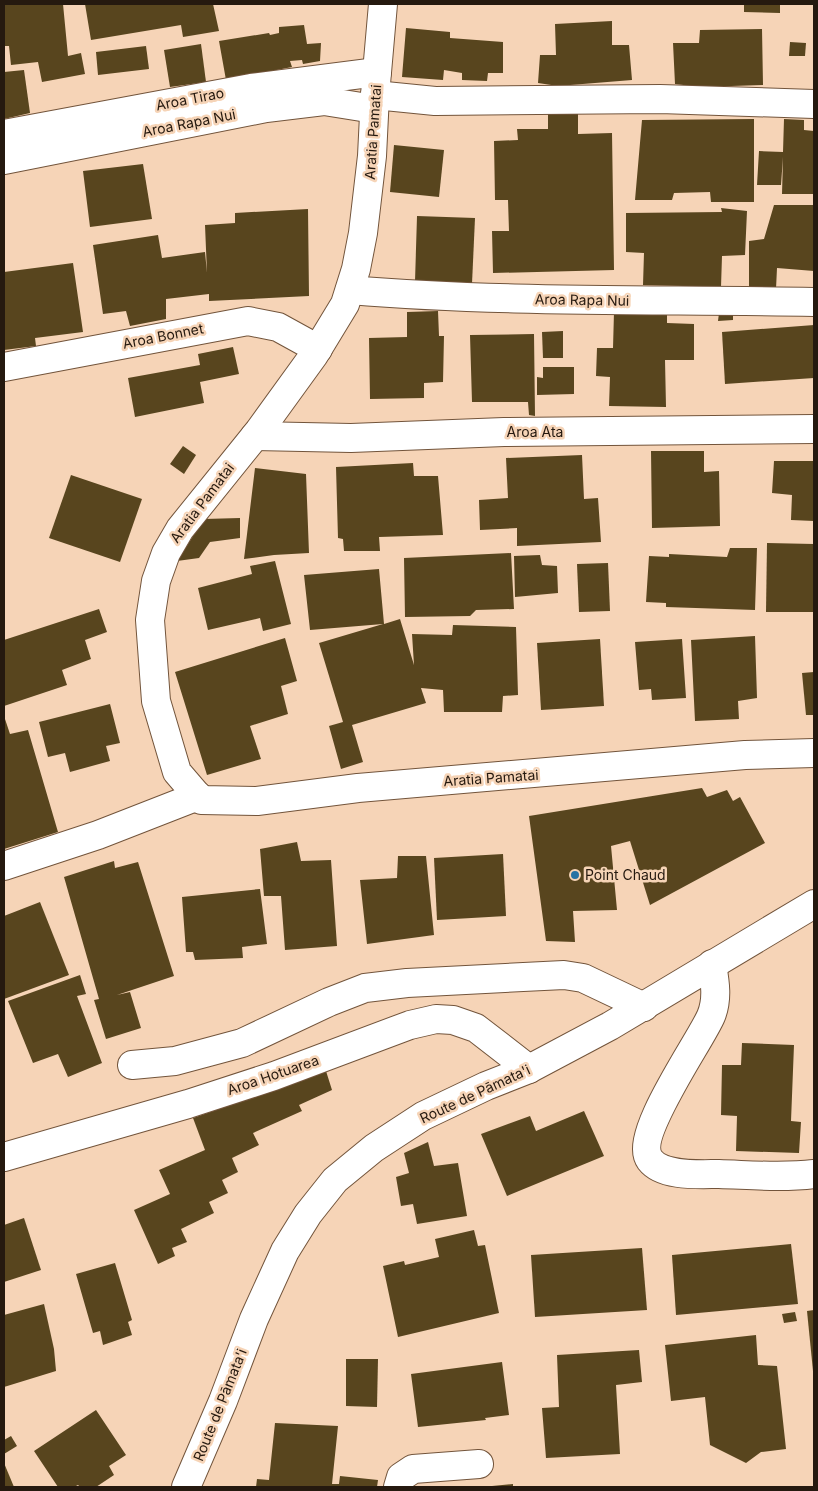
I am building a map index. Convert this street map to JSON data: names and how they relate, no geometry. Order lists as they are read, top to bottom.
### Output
{
  "streets": {
    "street": [
      "Aroa Tirao",
      "Aroa Rapa Nui",
      "Aratia Pamatai",
      "Aroa Bonnet",
      "Aroa Ata",
      "Aroa Hotuarea",
      "Route de Pāmata'i"
    ]
  },
  "crossings": [
    ["Aroa Tirao", "Aroa Rapa Nui"],
    ["Aroa Tirao", "Aratia Pamatai"],
    ["Aroa Rapa Nui", "Aratia Pamatai"],
    ["Aratia Pamatai", "Aroa Bonnet"],
    ["Aratia Pamatai", "Aroa Ata"],
    ["Aroa Hotuarea", "Route de Pāmata'i"]
  ],
  "places": ["Point Chaud"]
}
